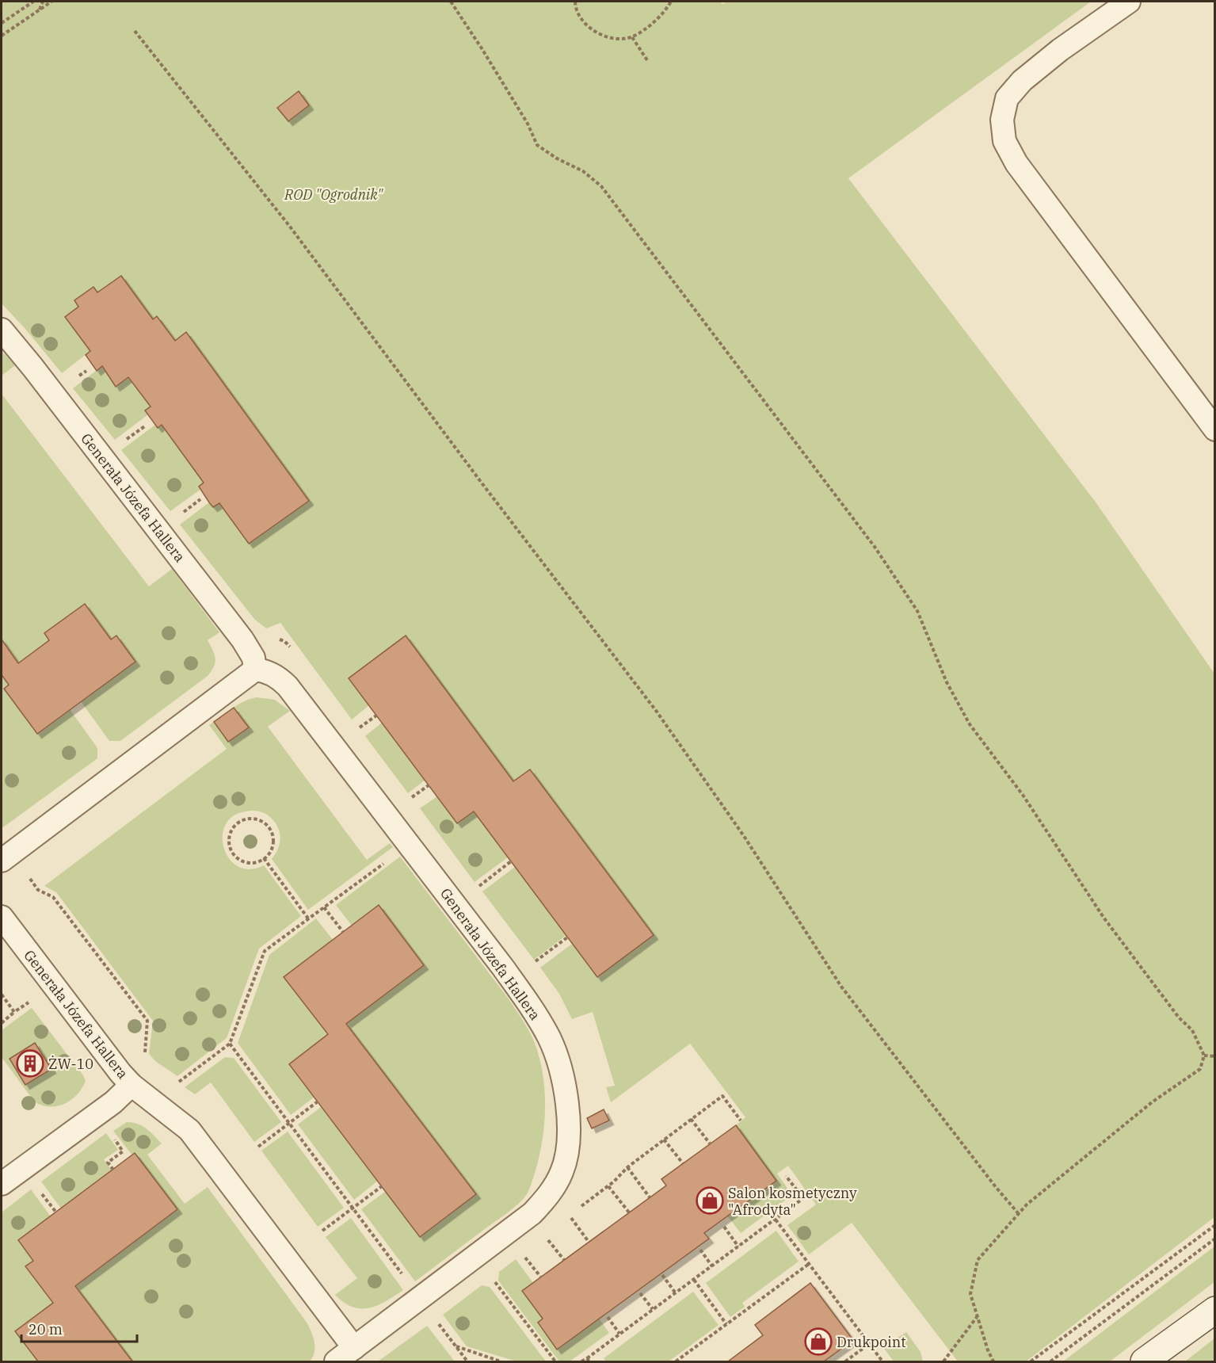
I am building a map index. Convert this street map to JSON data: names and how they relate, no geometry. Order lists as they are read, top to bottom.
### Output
{
  "streets": {
    "lane": ["Generała Józefa Hallera"]
  },
  "parks": ["ROD \"Ogrodnik\""],
  "places": {
    "building": ["ŻW-10"],
    "shop": ["Salon kosmetyczny \"Afrodyta\"", "Drukpoint"]
  },
  "scale_bar": "20 m"
}
